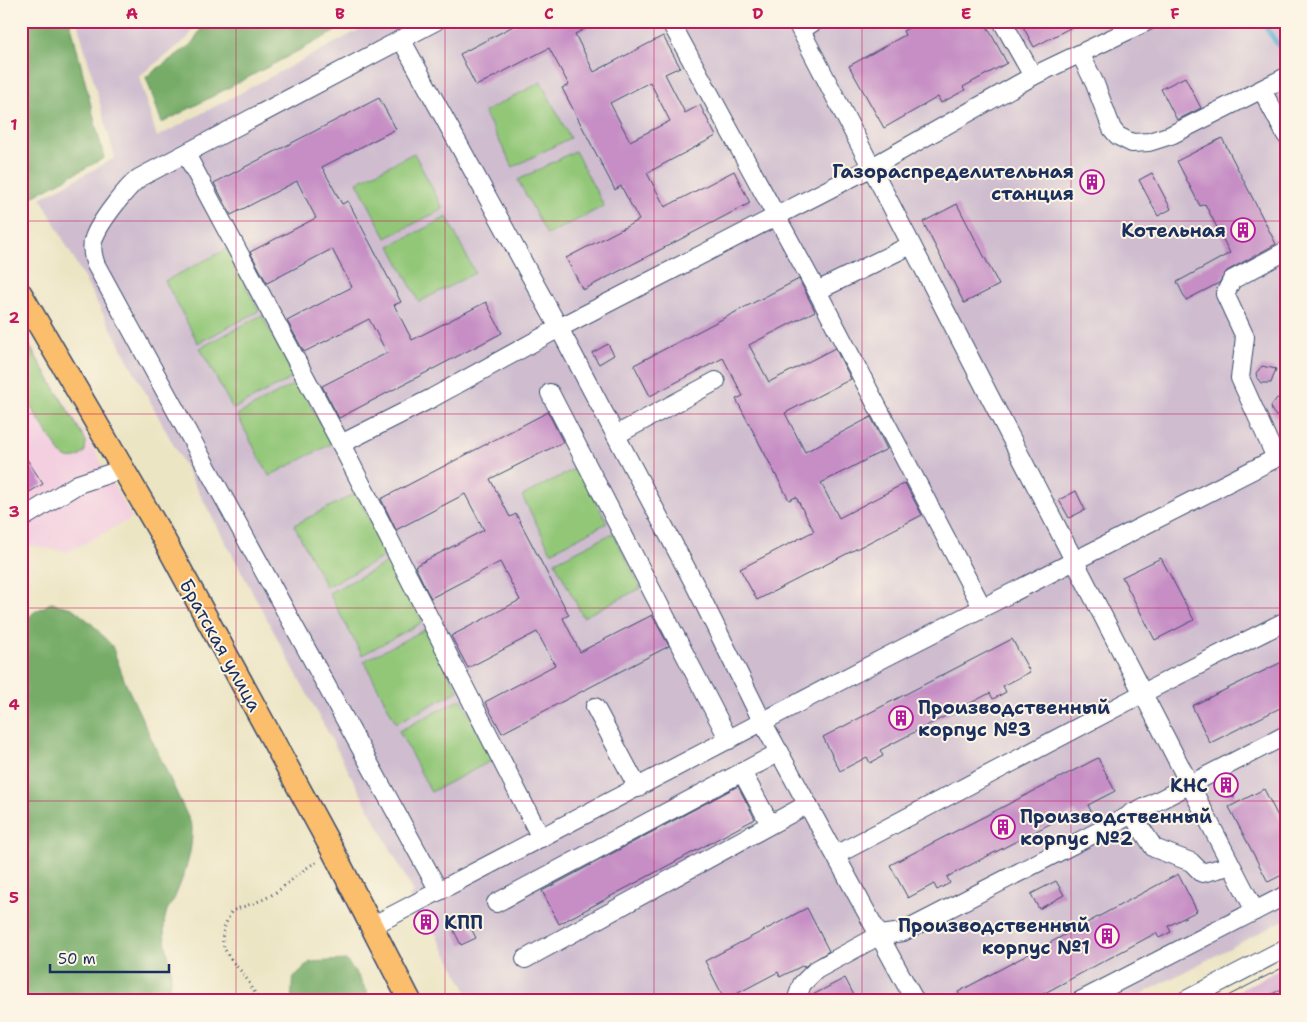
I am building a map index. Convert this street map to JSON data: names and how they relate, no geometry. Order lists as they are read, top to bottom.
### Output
{
  "streets": {
    "main road": ["Братская улица"]
  },
  "places": {
    "building": [
      "Газораспределительная станция",
      "Котельная",
      "Производственный корпус №3",
      "КНС",
      "Производственный корпус №2",
      "КПП",
      "Производственный корпус №1"
    ]
  },
  "scale_bar": "50 m",
  "grid": {
    "columns": [
      "A",
      "B",
      "C",
      "D",
      "E",
      "F"
    ],
    "rows": [
      "1",
      "2",
      "3",
      "4",
      "5"
    ]
  }
}
